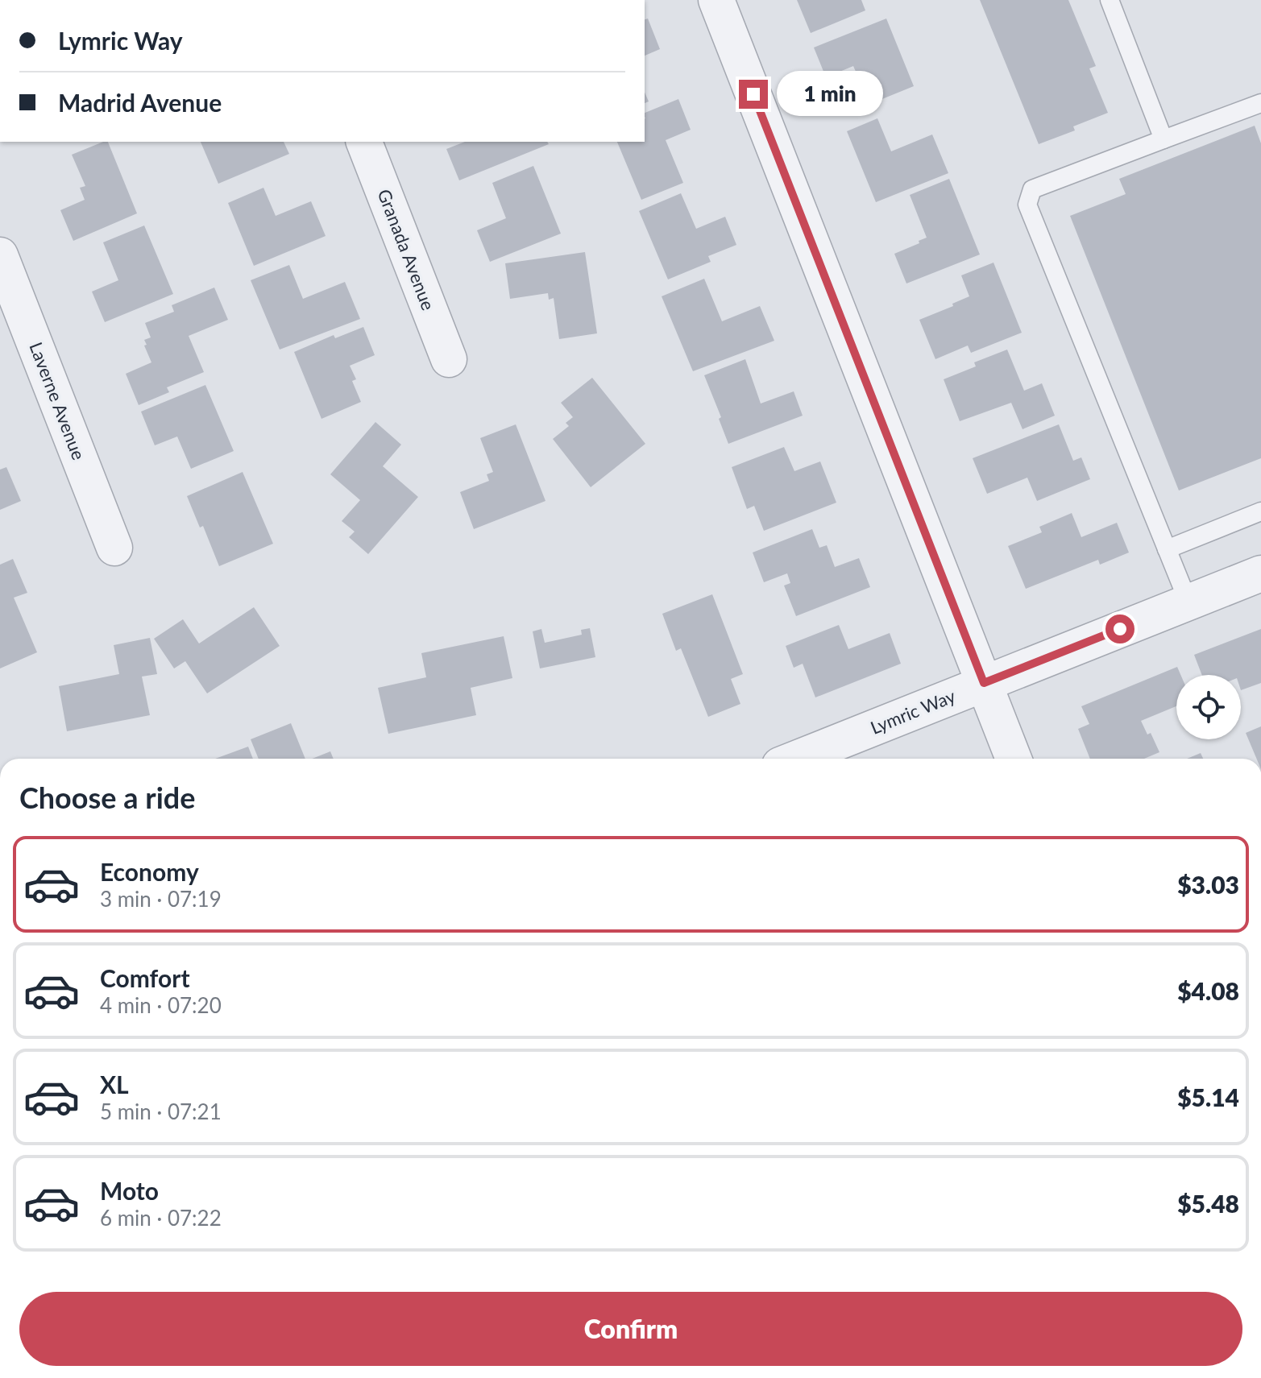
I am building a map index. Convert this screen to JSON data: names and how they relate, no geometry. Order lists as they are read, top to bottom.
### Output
{
  "streets": {
    "street": ["Granada Avenue", "Laverne Avenue", "Lymric Way"]
  },
  "page": {
    "banner": ["Lymric Way", "Madrid Avenue"],
    "bubble": "1 min",
    "heading": "Choose a ride",
    "list": [
      {
        "name": "Economy",
        "note": "3 min · 07:19",
        "value": "$3.03"
      },
      {
        "name": "Comfort",
        "note": "4 min · 07:20",
        "value": "$4.08"
      },
      {
        "name": "XL",
        "note": "5 min · 07:21",
        "value": "$5.14"
      },
      {
        "name": "Moto",
        "note": "6 min · 07:22",
        "value": "$5.48"
      }
    ],
    "buttons": "Confirm"
  }
}
